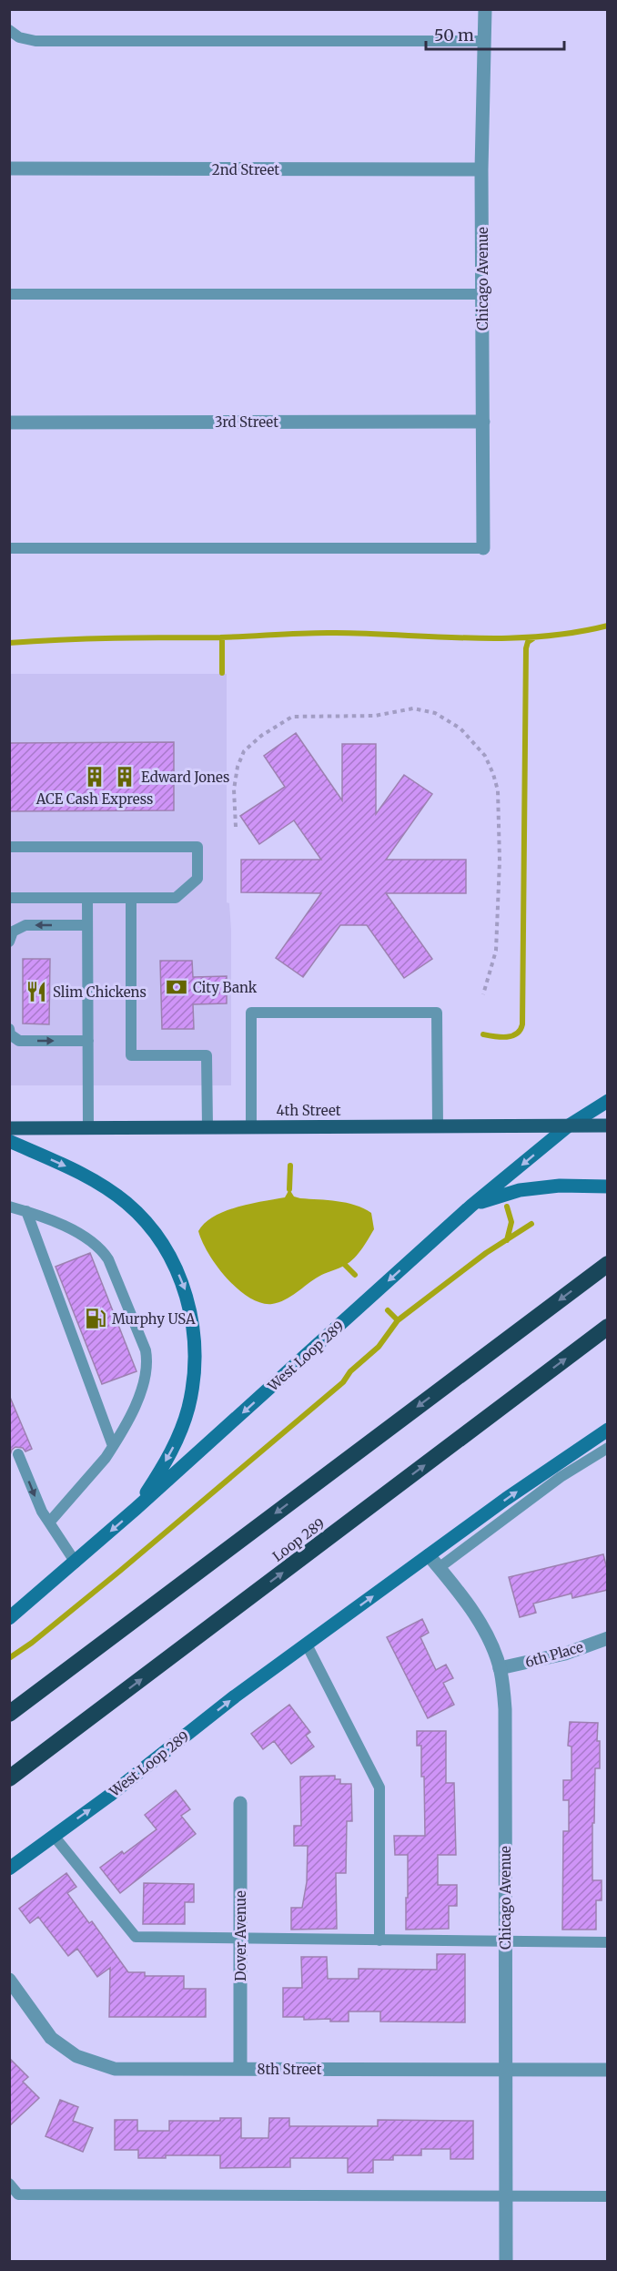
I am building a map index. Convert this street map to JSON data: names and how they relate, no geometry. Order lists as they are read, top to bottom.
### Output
{
  "streets": {
    "highway": ["Loop 289"],
    "main road": ["4th Street", "West Loop 289"],
    "street": [
      "2nd Street",
      "Chicago Avenue",
      "3rd Street",
      "6th Place",
      "Dover Avenue",
      "8th Street"
    ]
  },
  "crossings": [
    ["2nd Street", "Chicago Avenue"],
    ["Chicago Avenue", "3rd Street"],
    ["Chicago Avenue", "West Loop 289"],
    ["Chicago Avenue", "6th Place"],
    ["Chicago Avenue", "8th Street"],
    ["4th Street", "West Loop 289"],
    ["Dover Avenue", "8th Street"]
  ],
  "places": {
    "building": ["ACE Cash Express", "Edward Jones"],
    "bank": ["City Bank"],
    "restaurant": ["Slim Chickens"],
    "fuel station": ["Murphy USA"]
  },
  "scale_bar": "50 m"
}
